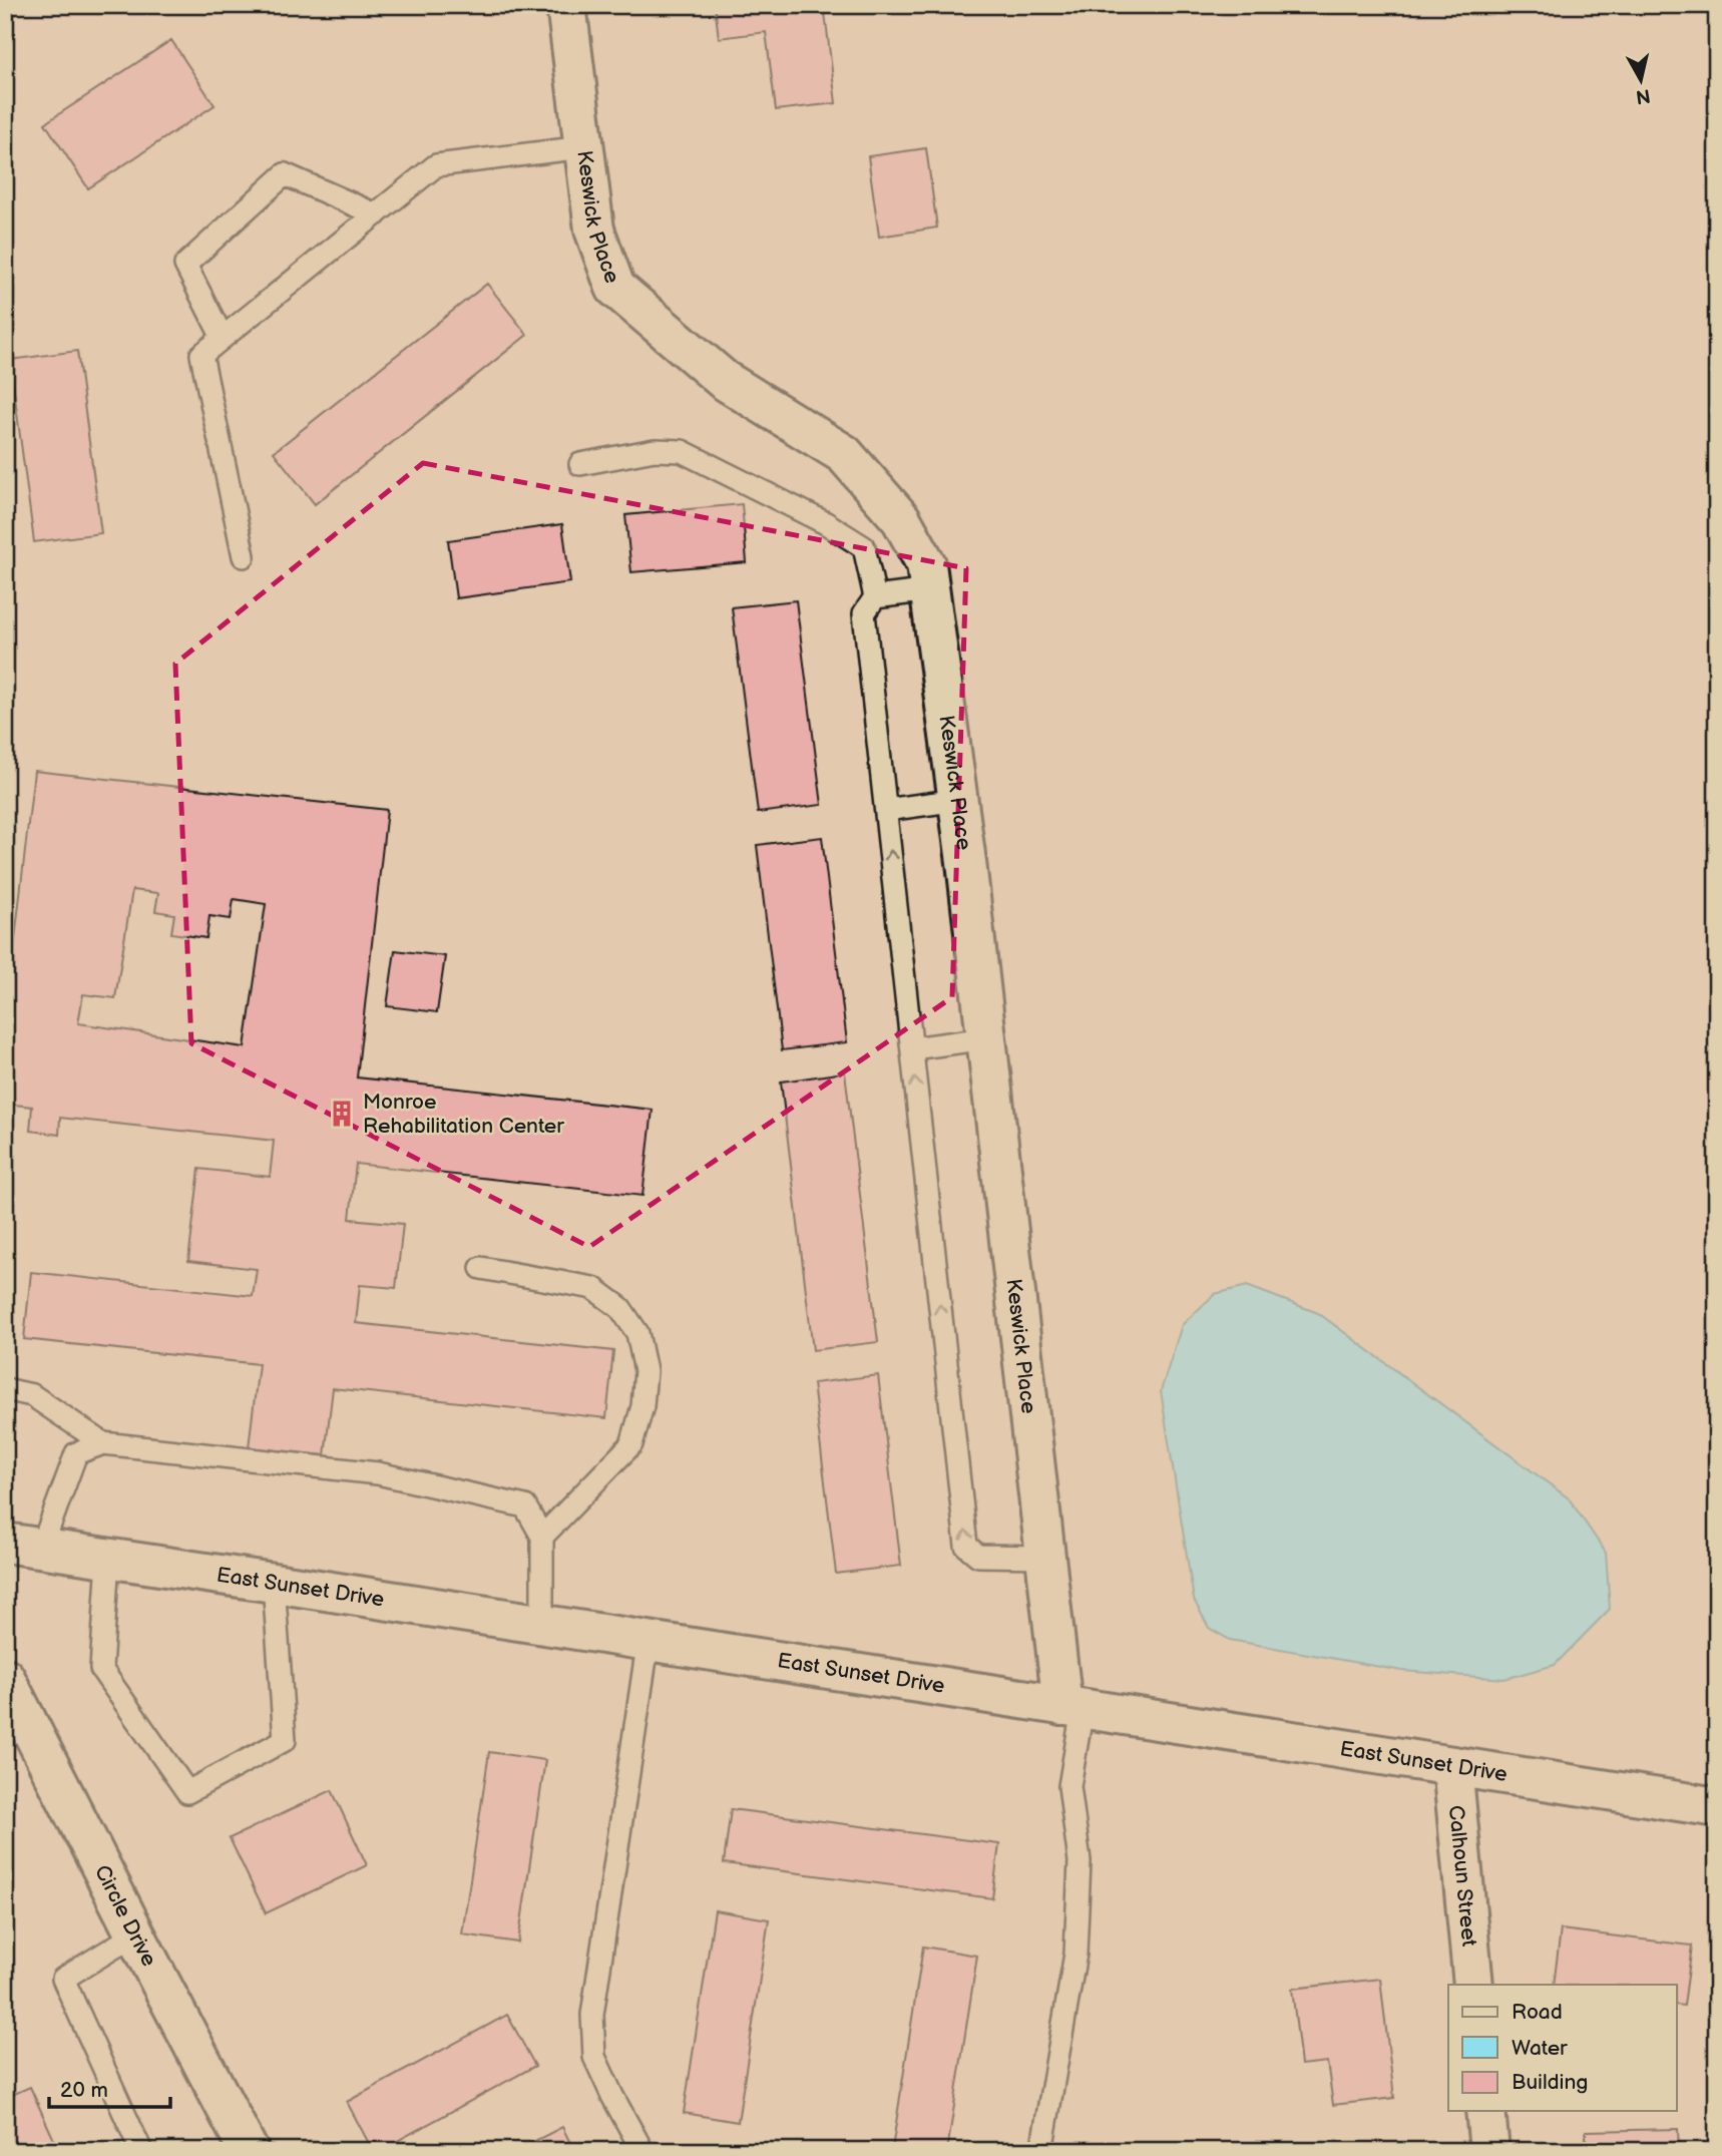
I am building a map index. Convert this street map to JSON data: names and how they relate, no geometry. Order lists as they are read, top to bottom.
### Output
{
  "streets": {
    "street": [
      "Keswick Place",
      "East Sunset Drive",
      "Calhoun Street",
      "Circle Drive"
    ]
  },
  "crossings": [
    ["Keswick Place", "East Sunset Drive"],
    ["East Sunset Drive", "Calhoun Street"]
  ],
  "places": {
    "building": ["Monroe Rehabilitation Center"]
  },
  "legend": ["Road", "Water", "Building"],
  "scale_bar": "20 m",
  "north": "bottom"
}
